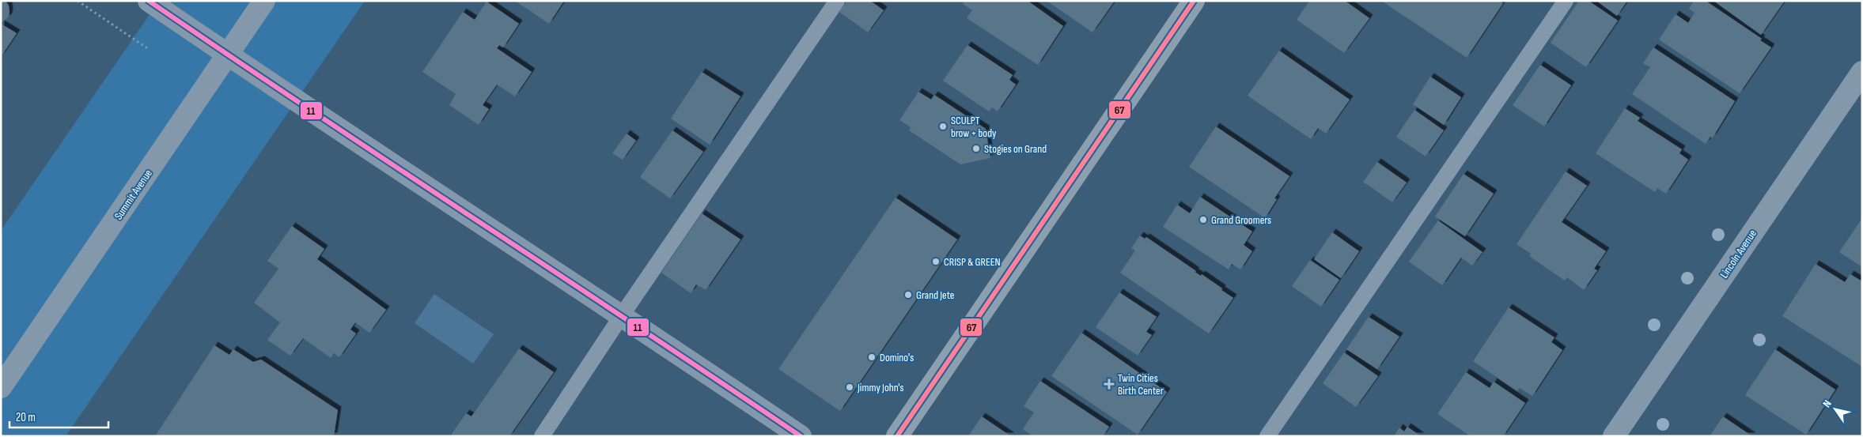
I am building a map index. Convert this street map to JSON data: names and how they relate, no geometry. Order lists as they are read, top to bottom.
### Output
{
  "streets": {
    "street": ["Summit Avenue", "Lincoln Avenue"]
  },
  "places": {
    "other": [
      "SCULPT brow + body",
      "Stogies on Grand",
      "Grand Groomers",
      "CRISP & GREEN",
      "Grand Jete",
      "Domino's",
      "Jimmy John's"
    ],
    "health": ["Twin Cities Birth Center"]
  },
  "lines": ["transit line 11", "transit line 67"],
  "scale_bar": "20 m",
  "north": "top left"
}
